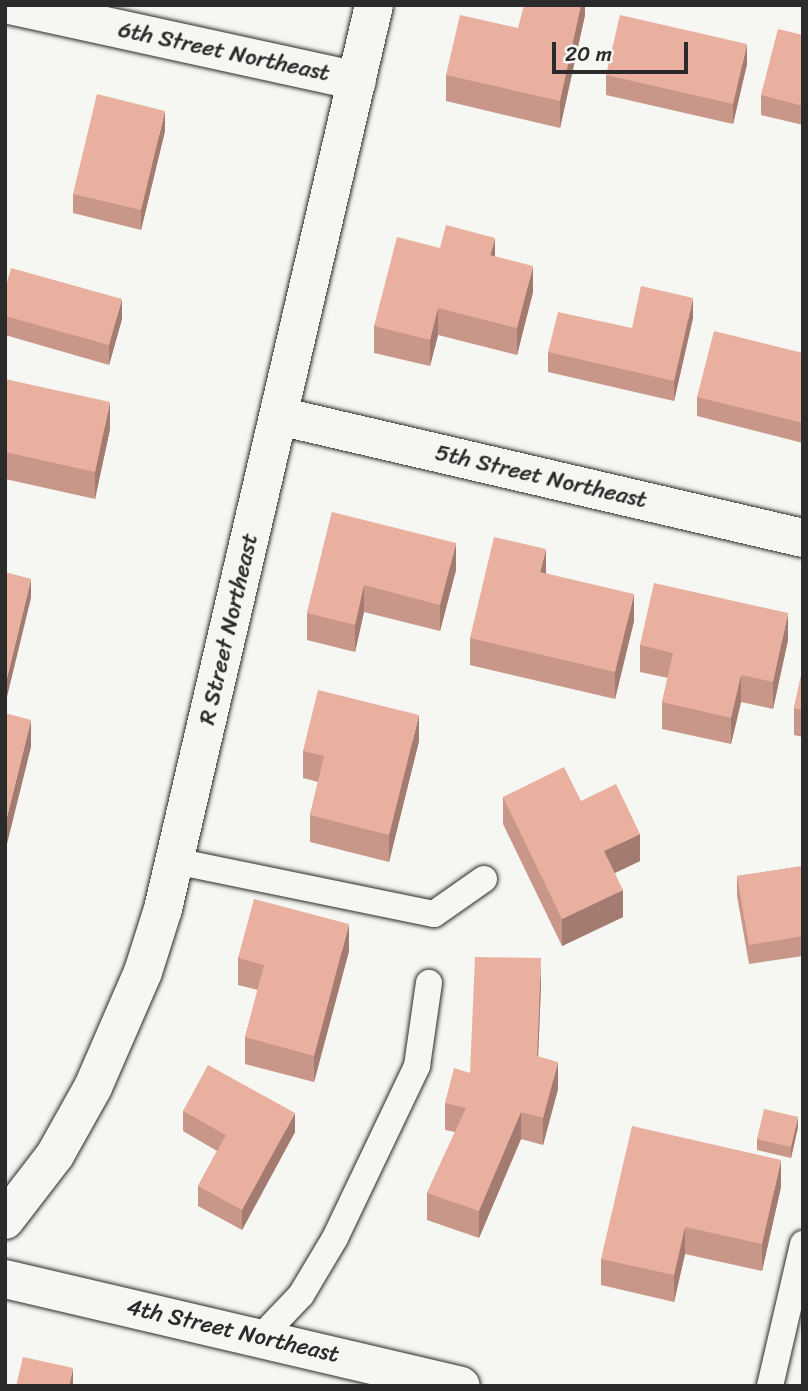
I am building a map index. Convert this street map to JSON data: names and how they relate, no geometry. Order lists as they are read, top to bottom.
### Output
{
  "streets": {
    "street": [
      "6th Street Northeast",
      "5th Street Northeast",
      "R Street Northeast",
      "4th Street Northeast"
    ]
  },
  "crossings": [
    ["6th Street Northeast", "R Street Northeast"],
    ["5th Street Northeast", "R Street Northeast"]
  ],
  "scale_bar": "20 m"
}
